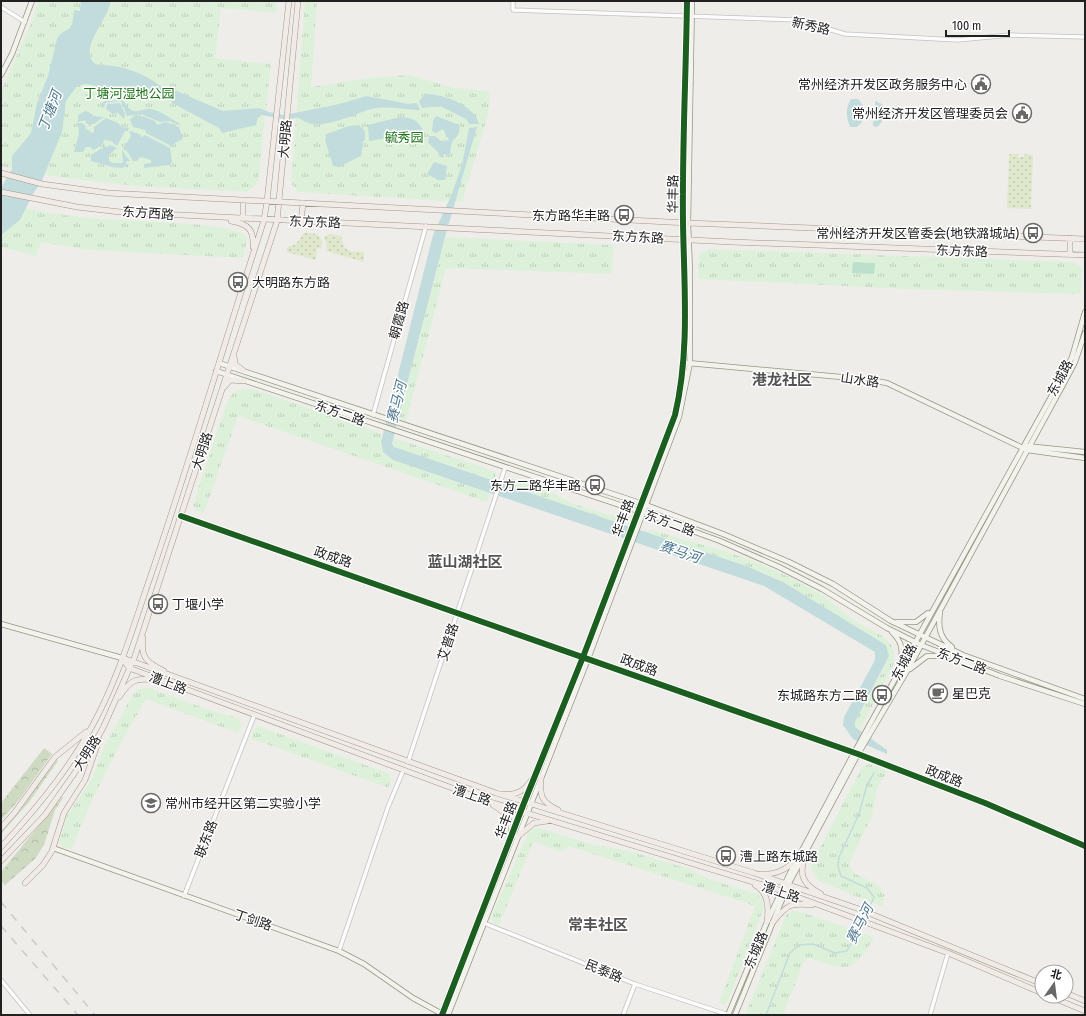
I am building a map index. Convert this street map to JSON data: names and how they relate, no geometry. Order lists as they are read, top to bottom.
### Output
{
  "streets": {
    "main road": [
      "大明路",
      "华丰路",
      "东方西路",
      "东方东路",
      "东城路",
      "山水路",
      "东方二路",
      "漕上路",
      "丁剑路"
    ],
    "street": [
      "新秀路",
      "朝霞路",
      "政成路",
      "艾普路",
      "联东路",
      "民泰路"
    ]
  },
  "crossings": [
    ["新秀路", "华丰路"],
    ["大明路", "东方西路"],
    ["大明路", "东方东路"],
    ["大明路", "东方二路"],
    ["大明路", "政成路"],
    ["大明路", "漕上路"],
    ["华丰路", "东方东路"],
    ["华丰路", "山水路"],
    ["华丰路", "东方二路"],
    ["华丰路", "政成路"],
    ["华丰路", "漕上路"],
    ["华丰路", "丁剑路"],
    ["华丰路", "民泰路"],
    ["东方西路", "东方东路"],
    ["东方东路", "朝霞路"],
    ["朝霞路", "东方二路"],
    ["东城路", "山水路"],
    ["东城路", "东方二路"],
    ["东城路", "政成路"],
    ["东城路", "漕上路"],
    ["东城路", "民泰路"],
    ["东方二路", "艾普路"],
    ["政成路", "艾普路"],
    ["艾普路", "漕上路"],
    ["漕上路", "联东路"],
    ["联东路", "丁剑路"]
  ],
  "districts": ["港龙社区", "蓝山湖社区", "常丰社区"],
  "water": ["丁塘河", "赛马河"],
  "parks": ["丁塘河湿地公园", "毓秀园"],
  "places": {
    "public building": ["常州经济开发区政务服务中心", "常州经济开发区管理委员会"],
    "bus stop": [
      "东方路华丰路",
      "常州经济开发区管委会(地铁潞城站)",
      "大明路东方路",
      "东方二路华丰路",
      "丁堰小学",
      "东城路东方二路",
      "漕上路东城路"
    ],
    "cafe": ["星巴克"],
    "school or university": ["常州市经开区第二实验小学"]
  },
  "scale_bar": "100 m",
  "north": "top"
}
